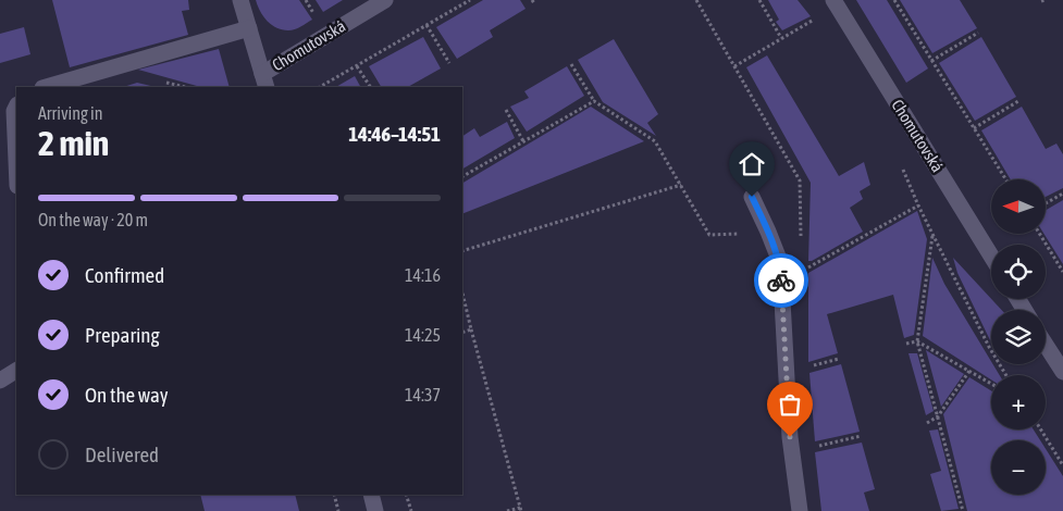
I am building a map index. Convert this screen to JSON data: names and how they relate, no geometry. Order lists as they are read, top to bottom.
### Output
{
  "streets": {
    "street": ["Chomutovská"]
  },
  "north": "left",
  "page": {
    "heading": ["2 min", "Arriving in", "14:46–14:51"],
    "map_buttons": ["+", "−"],
    "bar": "On the way · 20 m",
    "list": [
      ["Confirmed", "14:16"],
      ["Preparing", "14:25"],
      ["On the way", "14:37"],
      "Delivered"
    ]
  }
}
